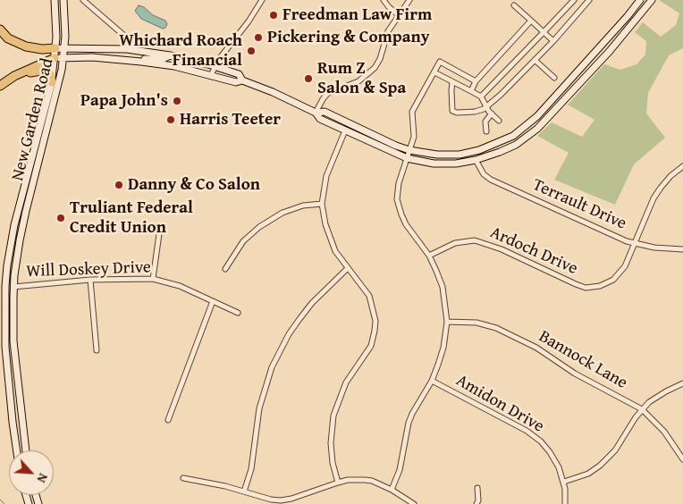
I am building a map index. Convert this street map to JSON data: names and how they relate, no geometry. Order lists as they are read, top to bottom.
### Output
{
  "streets": {
    "street": [
      "New Garden Road",
      "Terrault Drive",
      "Ardoch Drive",
      "Will Doskey Drive",
      "Bannock Lane",
      "Amidon Drive"
    ]
  },
  "crossings": [
    ["New Garden Road", "Will Doskey Drive"],
    ["Terrault Drive", "Ardoch Drive"]
  ],
  "places": [
    "Freedman Law Firm",
    "Pickering & Company",
    "Whichard Roach Financial",
    "Rum Z Salon & Spa",
    "Papa John's",
    "Harris Teeter",
    "Danny & Co Salon",
    "Truliant Federal Credit Union"
  ],
  "north": "bottom right"
}
